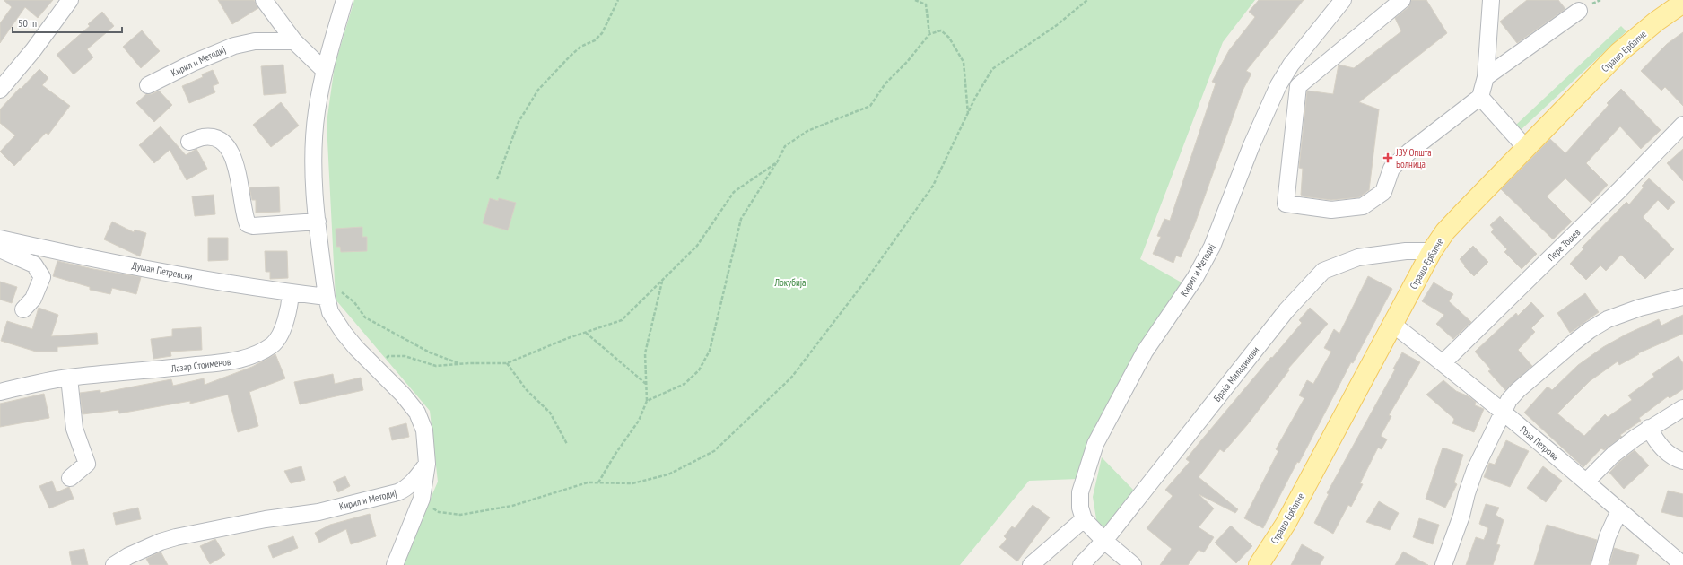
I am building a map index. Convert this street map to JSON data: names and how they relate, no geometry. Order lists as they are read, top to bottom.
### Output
{
  "streets": {
    "main road": ["Страшо Ербапче"],
    "street": [
      "Кирил и Методиј",
      "Пере Тошев",
      "Душан Петревски",
      "Лазар Стоименов",
      "Браќа Миладинови",
      "Роза Петрова"
    ]
  },
  "crossings": [
    ["Страшо Ербапче", "Браќа Миладинови"],
    ["Страшо Ербапче", "Роза Петрова"],
    ["Пере Тошев", "Роза Петрова"],
    ["Душан Петревски", "Лазар Стоименов"]
  ],
  "parks": ["Локубија"],
  "places": {
    "health": ["ЈЗУ Општа Болница"]
  },
  "scale_bar": "50 m"
}
